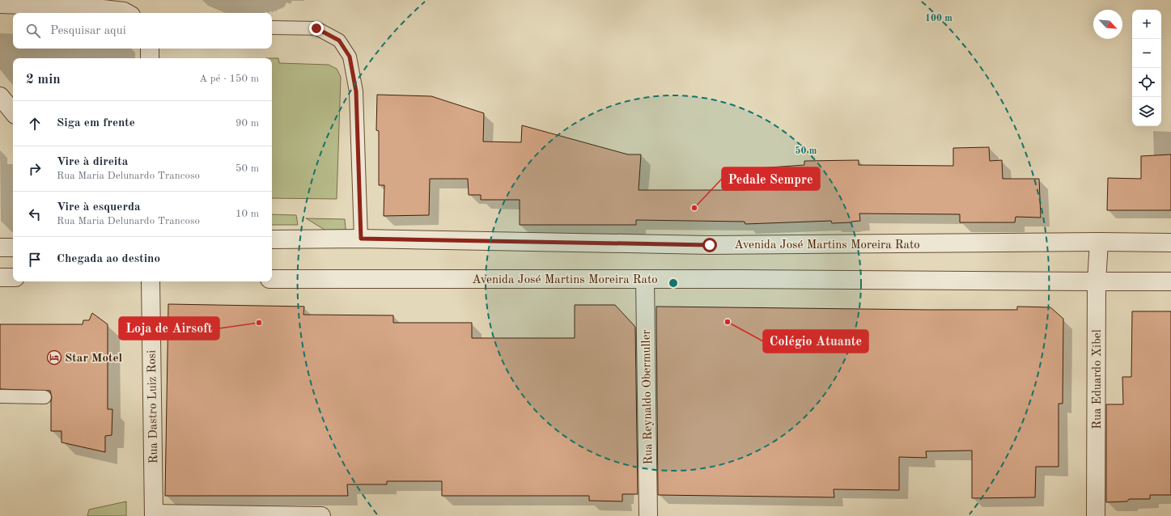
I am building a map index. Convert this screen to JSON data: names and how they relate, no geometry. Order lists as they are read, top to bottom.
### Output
{
  "streets": {
    "street": [
      "Avenida José Martins Moreira Rato",
      "Rua Eduardo Xibel",
      "Rua Reynaldo Obermuller",
      "Rua Dastro Luiz Rosi"
    ]
  },
  "crossings": [
    ["Avenida José Martins Moreira Rato", "Rua Eduardo Xibel"],
    ["Avenida José Martins Moreira Rato", "Rua Reynaldo Obermuller"]
  ],
  "places": {
    "other": ["Pedale Sempre", "Colégio Atuante", "Loja de Airsoft"],
    "hotel": ["Star Motel"]
  },
  "north": "bottom right",
  "page": {
    "map_buttons": ["+", "−"],
    "search": "Pesquisar aqui",
    "heading": ["2 min", "A pé · 150 m"],
    "list": [
      ["Siga em frente", "90 m"],
      ["Vire à direita", "Rua Maria Delunardo Trancoso", "50 m"],
      ["Vire à esquerda", "Rua Maria Delunardo Trancoso", "10 m"],
      "Chegada ao destino"
    ]
  },
  "rings": ["100 m", "50 m"]
}
